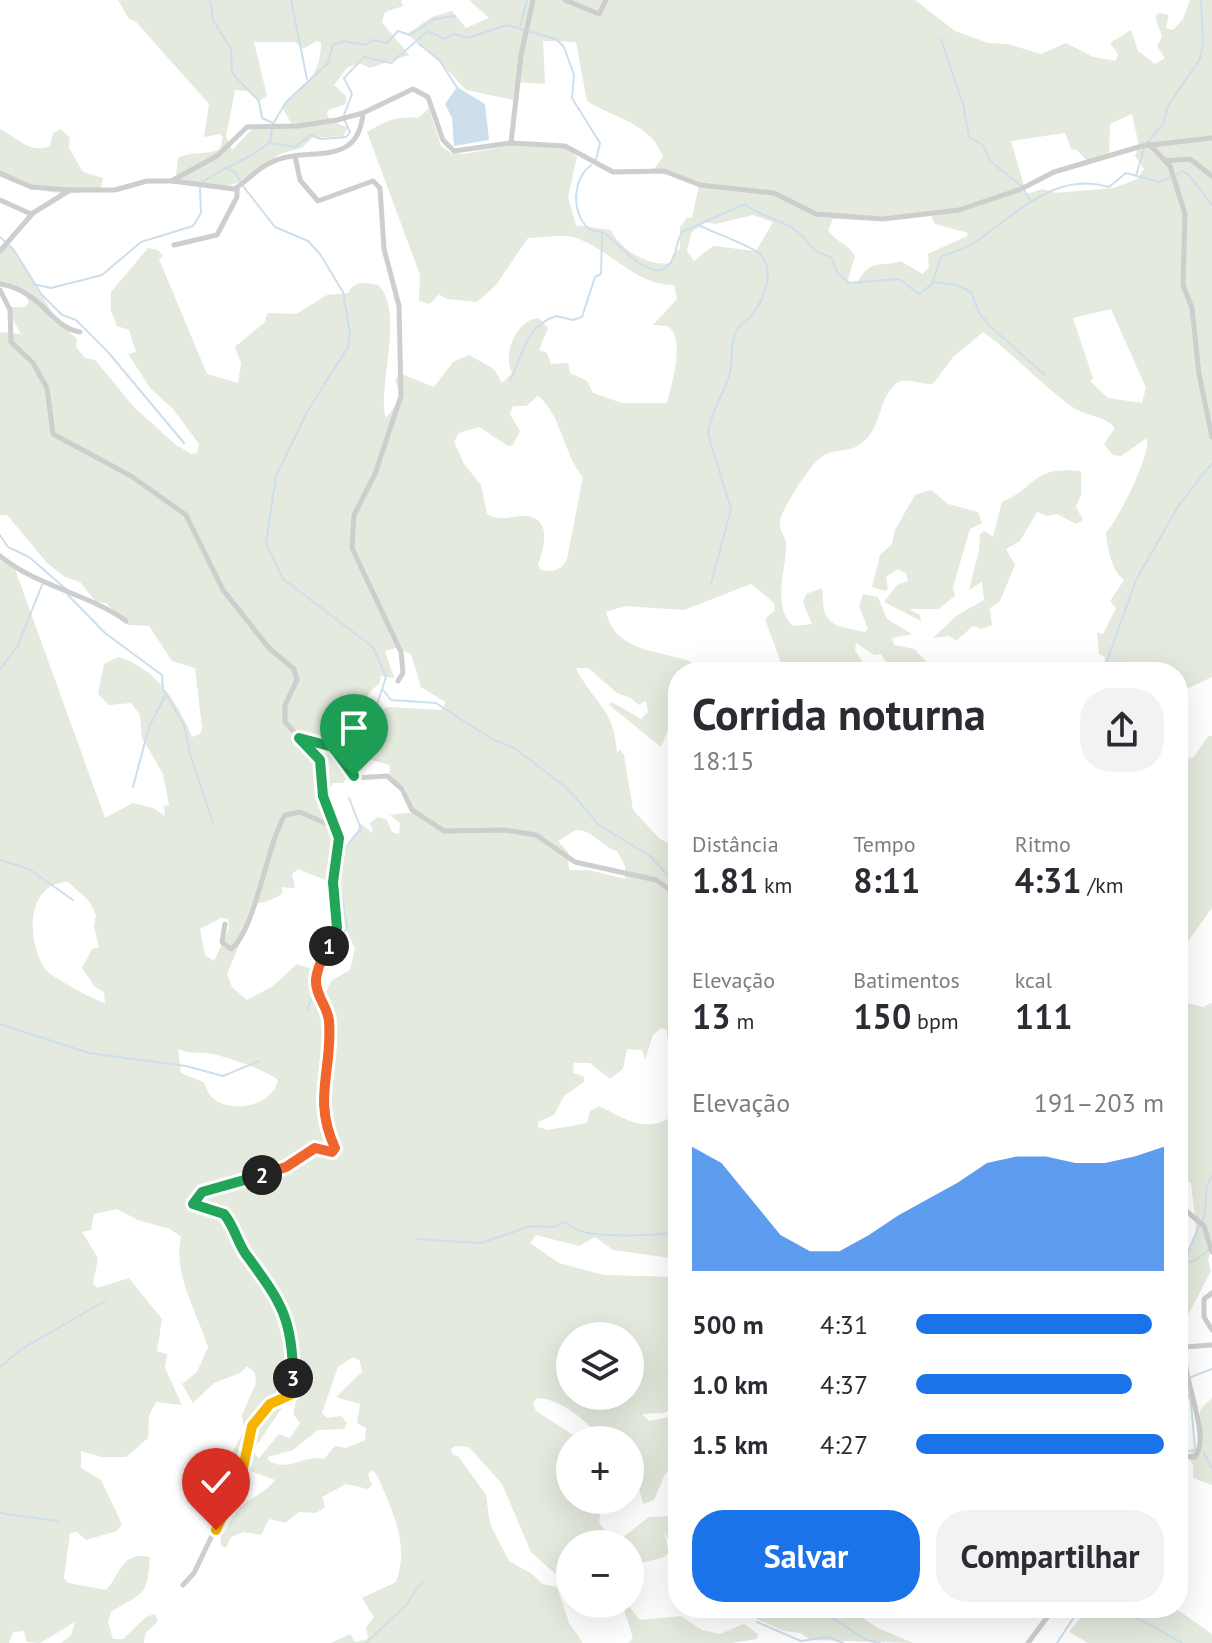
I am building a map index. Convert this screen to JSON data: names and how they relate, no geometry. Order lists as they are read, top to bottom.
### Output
{
  "page": {
    "heading": ["Corrida noturna", "18:15"],
    "stats": [
      ["Distância", "1.81 km"],
      ["Tempo", "8:11"],
      ["Ritmo", "4:31 /km"],
      ["Elevação", "13 m"],
      ["Batimentos", "150 bpm"],
      ["kcal", "111"]
    ],
    "pins": ["1", "2", "3"],
    "chart": ["Elevação", "191–203 m"],
    "list": [
      {
        "name": "500 m",
        "note": "4:31"
      },
      {
        "name": "1.0 km",
        "note": "4:37"
      },
      {
        "name": "1.5 km",
        "note": "4:27"
      }
    ],
    "map_buttons": ["+", "−"],
    "buttons": ["Salvar", "Compartilhar"]
  }
}
